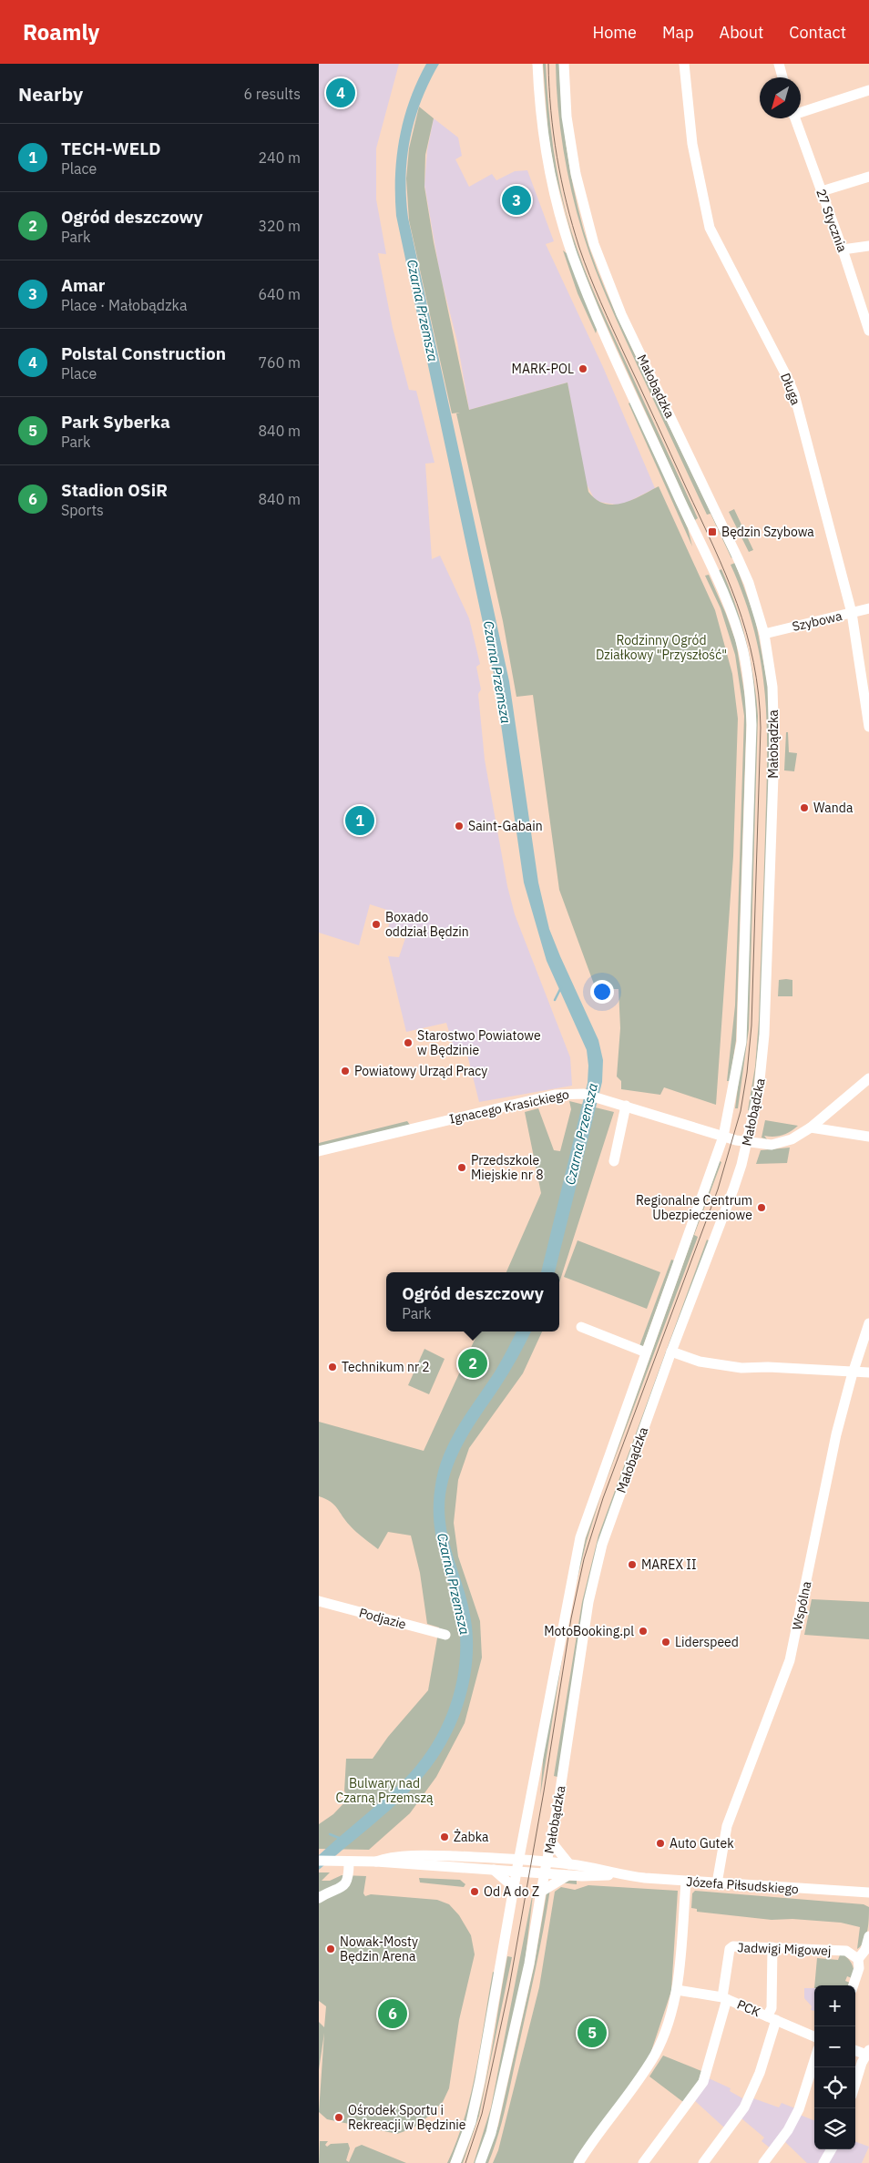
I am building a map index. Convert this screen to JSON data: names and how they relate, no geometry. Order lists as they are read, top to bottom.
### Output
{
  "streets": {
    "street": [
      "27 Stycznia",
      "Małobądzka",
      "Długa",
      "Szybowa",
      "Ignacego Krasickiego",
      "Wspólna",
      "Podjazie",
      "Józefa Piłsudskiego",
      "Jadwigi Migowej",
      "PCK"
    ]
  },
  "crossings": [
    ["Małobądzka", "Szybowa"],
    ["Małobądzka", "Ignacego Krasickiego"],
    ["Małobądzka", "Józefa Piłsudskiego"],
    ["Długa", "Szybowa"],
    ["Wspólna", "Józefa Piłsudskiego"],
    ["Jadwigi Migowej", "PCK"]
  ],
  "water": ["Czarna Przemsza"],
  "parks": ["Rodzinny Ogród Działkowy \"Przyszłość\"", "Bulwary nad Czarną Przemszą"],
  "places": {
    "other": [
      "MARK-POL",
      "Wanda",
      "Saint-Gabain",
      "Boxado oddział Będzin",
      "Starostwo Powiatowe w Będzinie",
      "Powiatowy Urząd Pracy",
      "Przedszkole Miejskie nr 8",
      "Regionalne Centrum Ubezpieczeniowe",
      "Technikum nr 2",
      "MAREX II",
      "MotoBooking.pl",
      "Liderspeed",
      "Żabka",
      "Auto Gutek",
      "Od A do Z",
      "Nowak-Mosty Będzin Arena",
      "Ośrodek Sportu i Rekreacji w Będzinie"
    ],
    "transit": ["Będzin Szybowa"]
  },
  "north": "bottom left",
  "page": {
    "header": "Roamly",
    "nav": [
      "Home",
      "Map",
      "About",
      "Contact"
    ],
    "heading": ["Nearby", "6 results"],
    "pins": [
      "4",
      "3",
      "1",
      "2",
      "6",
      "5"
    ],
    "list": [
      {
        "mark": "1",
        "name": "TECH-WELD",
        "note": "Place",
        "value": "240 m"
      },
      {
        "mark": "2",
        "name": "Ogród deszczowy",
        "note": "Park",
        "value": "320 m"
      },
      {
        "mark": "3",
        "name": "Amar",
        "note": "Place · Małobądzka",
        "value": "640 m"
      },
      {
        "mark": "4",
        "name": "Polstal Construction",
        "note": "Place",
        "value": "760 m"
      },
      {
        "mark": "5",
        "name": "Park Syberka",
        "note": "Park",
        "value": "840 m"
      },
      {
        "mark": "6",
        "name": "Stadion OSiR",
        "note": "Sports",
        "value": "840 m"
      }
    ],
    "popup": ["Ogród deszczowy", "Park"],
    "map_buttons": ["+", "−"]
  }
}
